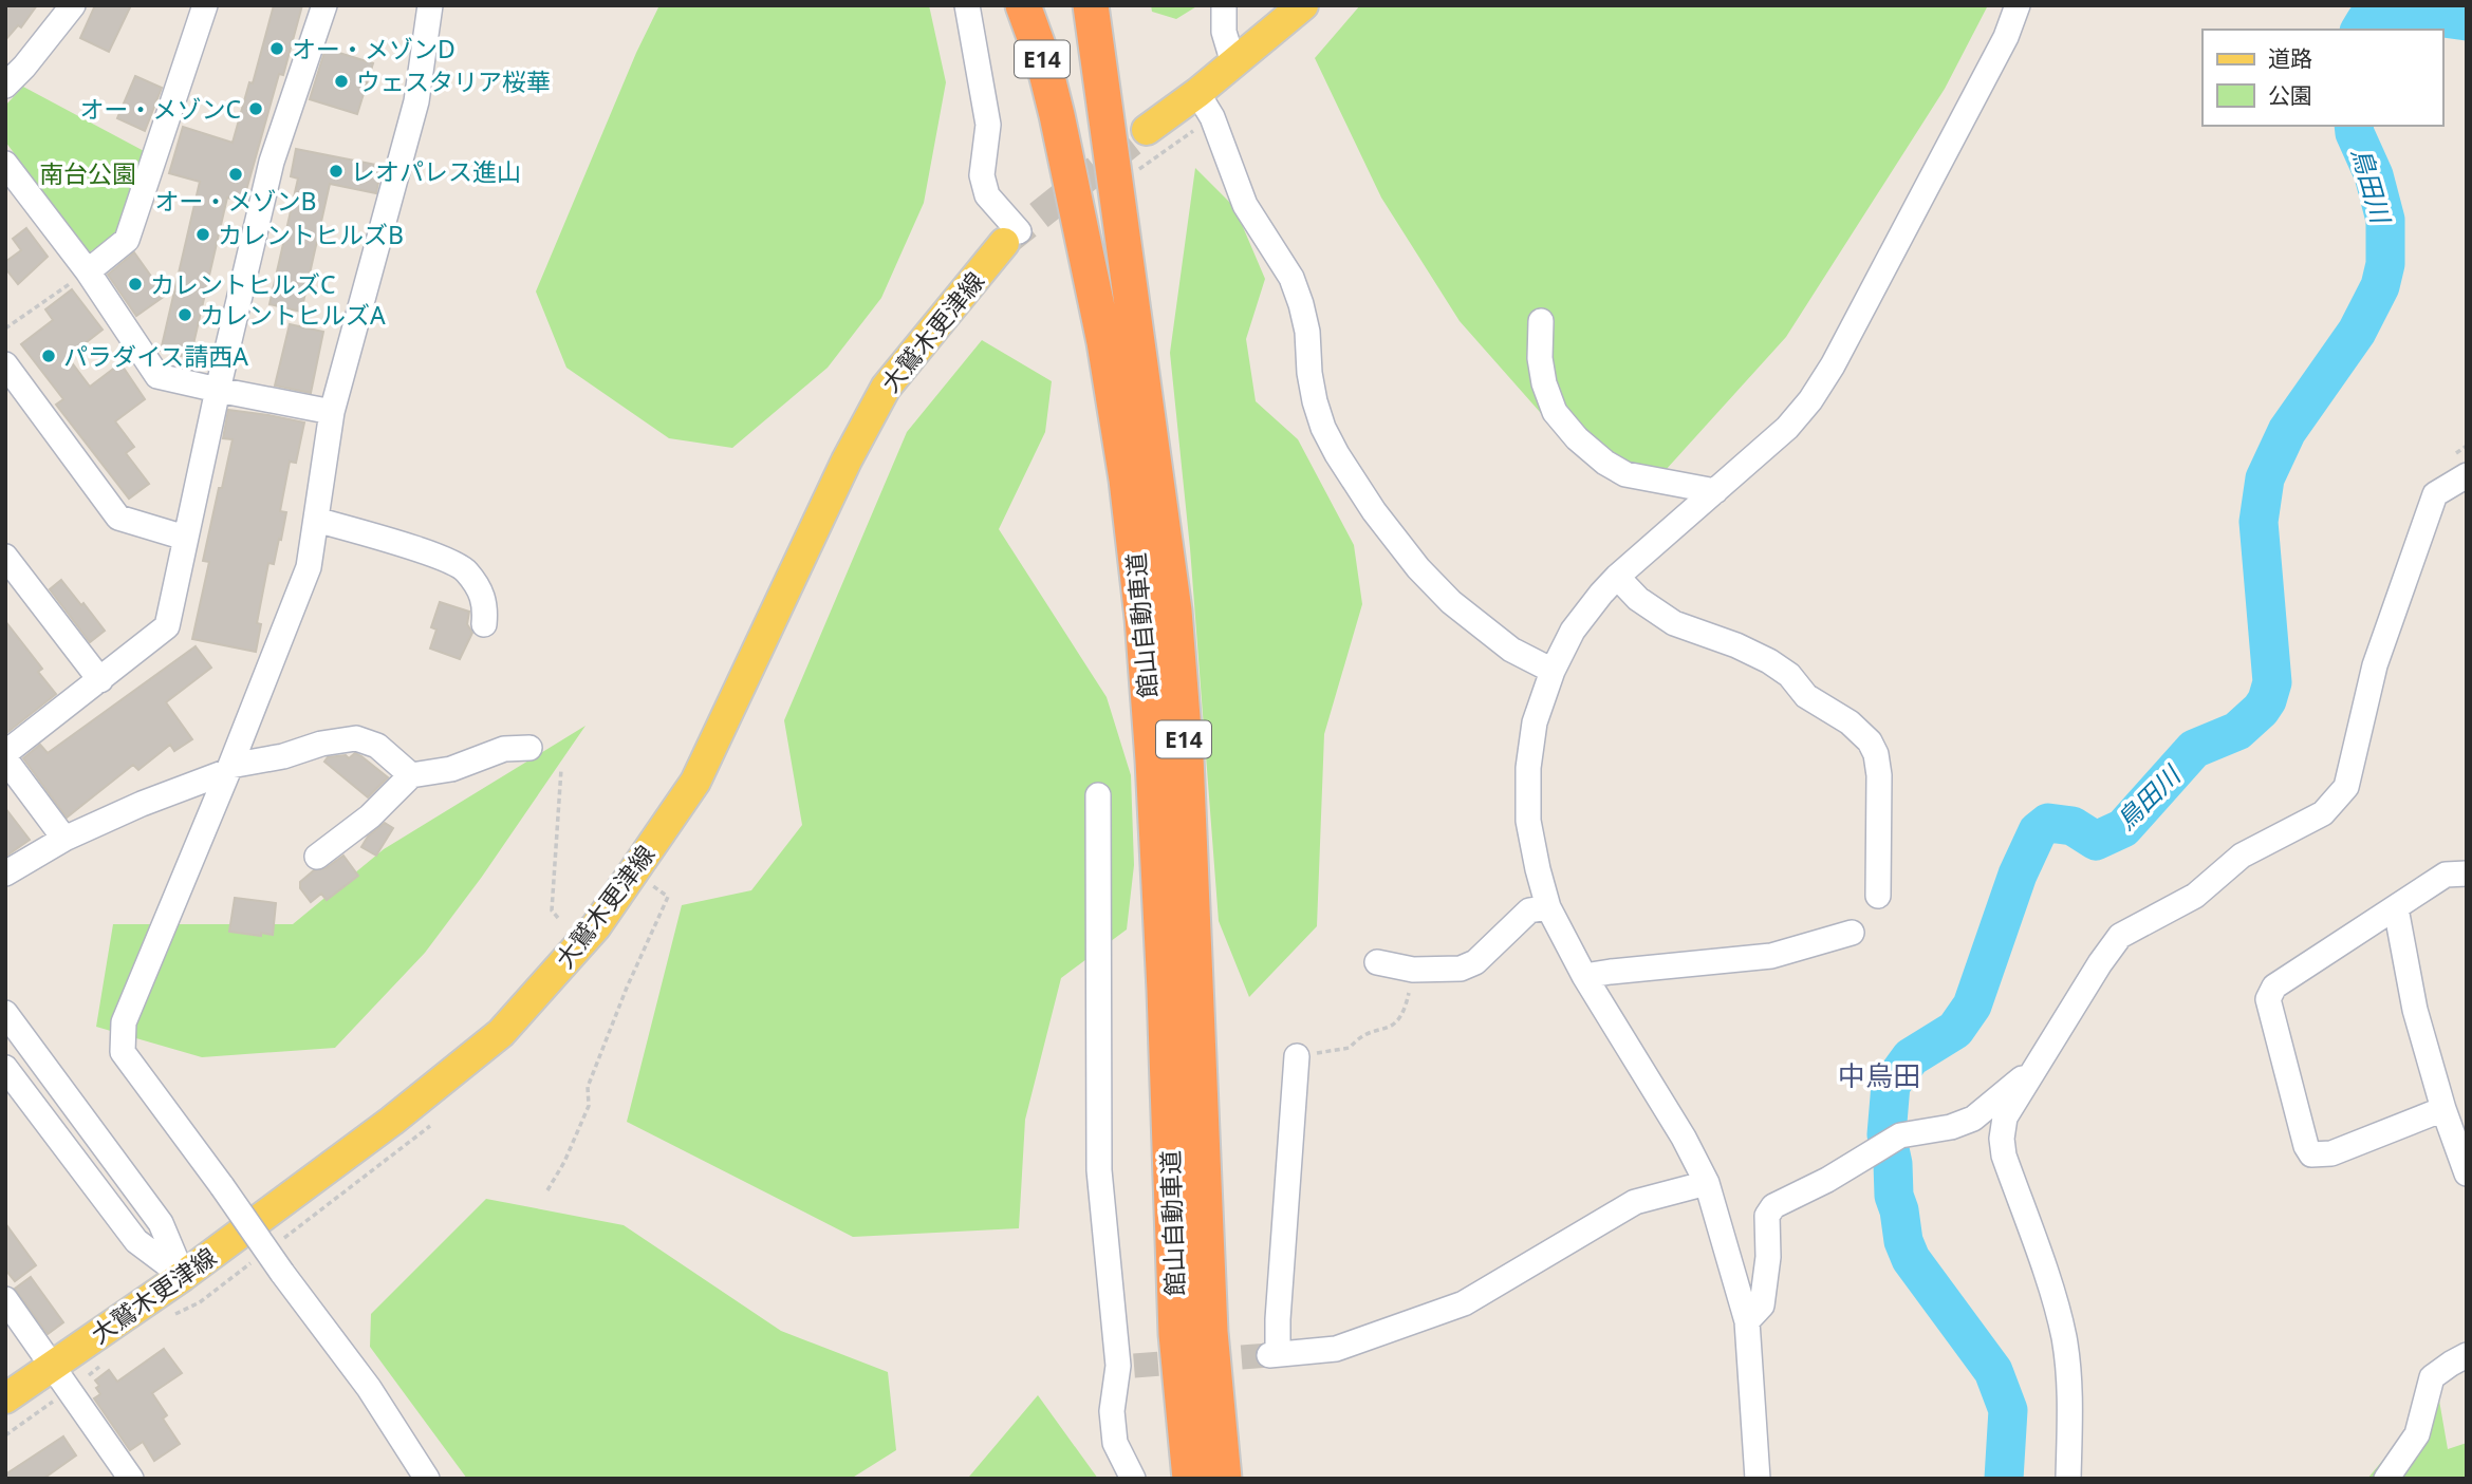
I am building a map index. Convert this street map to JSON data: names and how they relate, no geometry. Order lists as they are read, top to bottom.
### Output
{
  "streets": {
    "highway": ["E14", "館山自動車道"],
    "main road": ["大鷲木更津線"]
  },
  "districts": ["中烏田"],
  "water": ["鳥田川"],
  "parks": ["南台公園"],
  "places": [
    "オー・メゾンD",
    "ウェスタリア桜華",
    "オー・メゾンC",
    "レオパレス進山",
    "オー・メゾンB",
    "カレントヒルズB",
    "カレントヒルズC",
    "カレントヒルズA",
    "パラダイス請西A"
  ],
  "legend": ["道路", "公園"]
}
